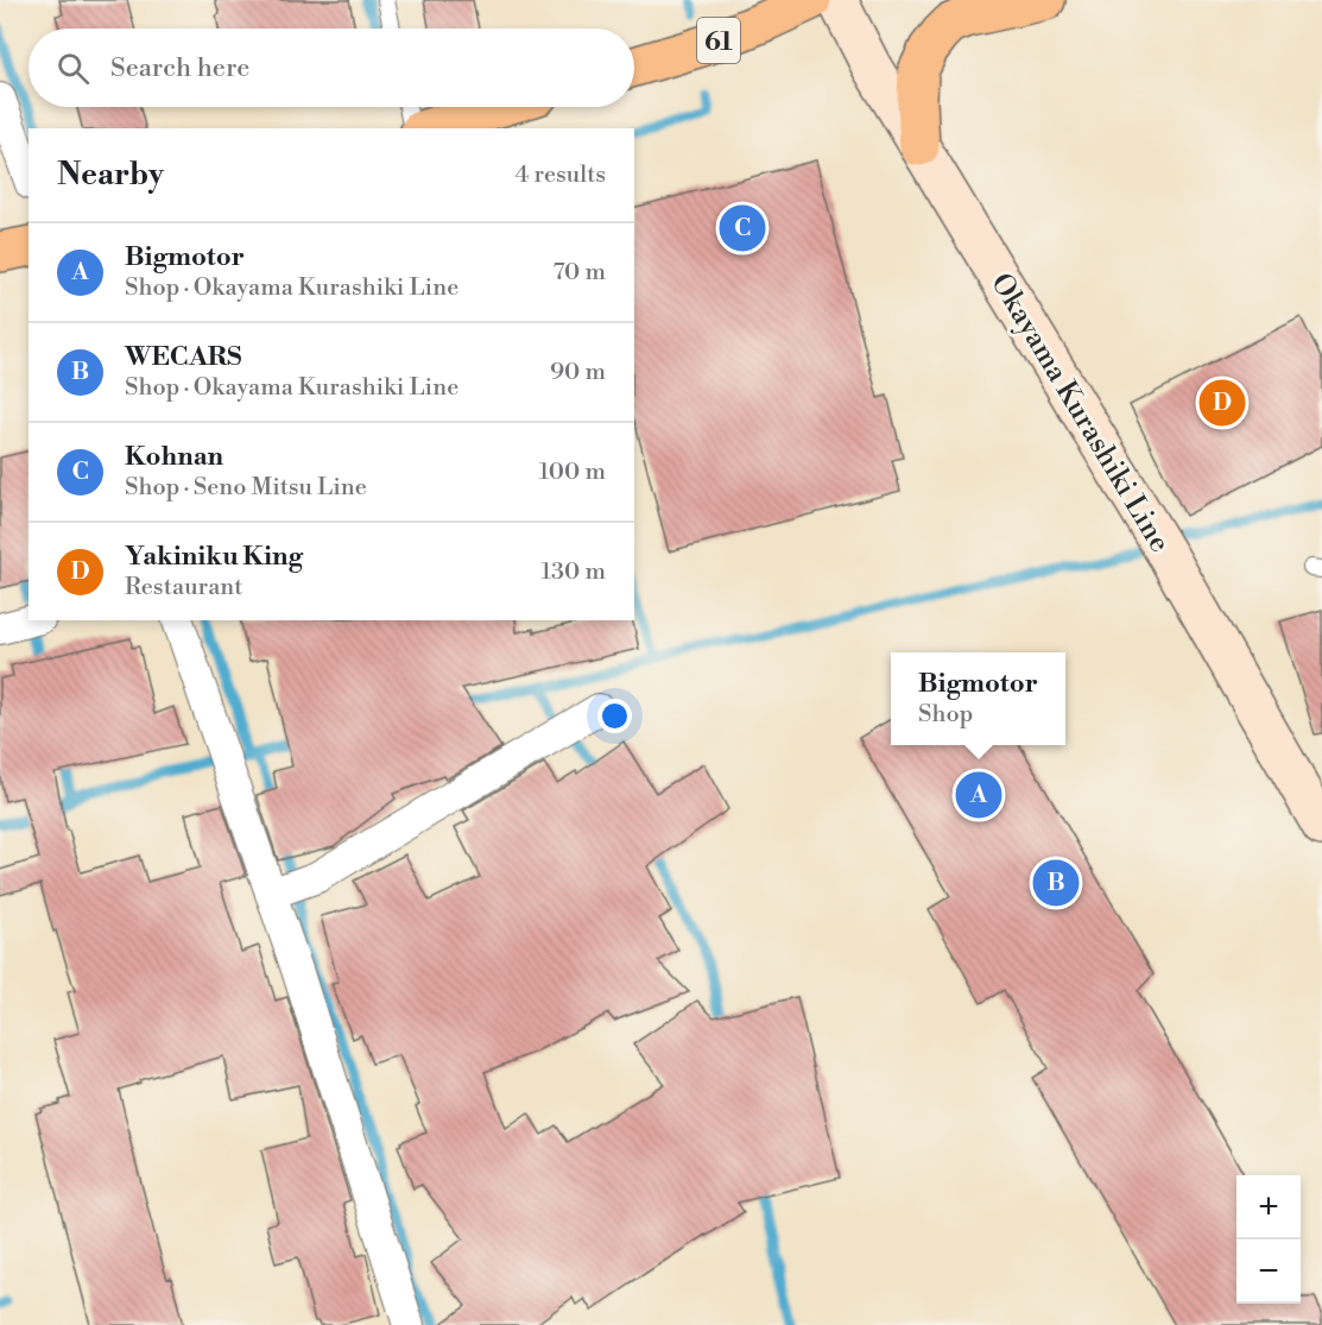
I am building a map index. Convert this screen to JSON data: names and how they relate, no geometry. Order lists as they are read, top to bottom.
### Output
{
  "streets": {
    "main road": ["61", "Okayama Kurashiki Line"]
  },
  "page": {
    "search": "Search here",
    "heading": ["Nearby", "4 results"],
    "pins": [
      "C",
      "D",
      "A",
      "B"
    ],
    "list": [
      {
        "mark": "A",
        "name": "Bigmotor",
        "note": "Shop · Okayama Kurashiki Line",
        "value": "70 m"
      },
      {
        "mark": "B",
        "name": "WECARS",
        "note": "Shop · Okayama Kurashiki Line",
        "value": "90 m"
      },
      {
        "mark": "C",
        "name": "Kohnan",
        "note": "Shop · Seno Mitsu Line",
        "value": "100 m"
      },
      {
        "mark": "D",
        "name": "Yakiniku King",
        "note": "Restaurant",
        "value": "130 m"
      }
    ],
    "popup": ["Bigmotor", "Shop"],
    "map_buttons": ["+", "−"]
  }
}
